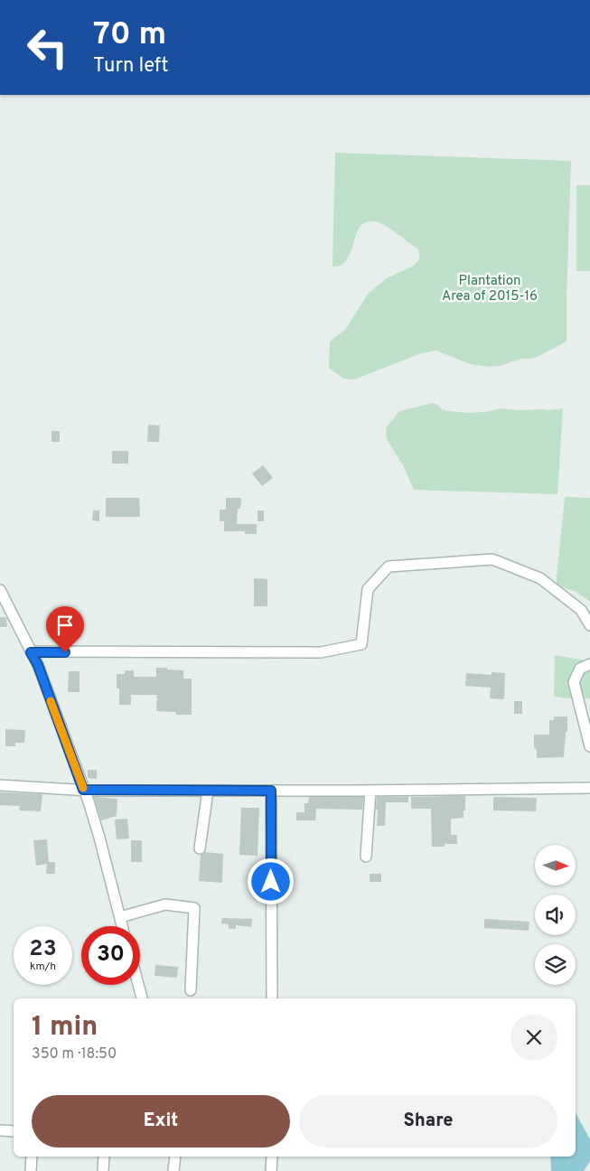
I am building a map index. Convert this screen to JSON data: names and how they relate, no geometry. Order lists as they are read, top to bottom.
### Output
{
  "parks": ["Plantation Area of 2015-16"],
  "north": "right",
  "page": {
    "turn": ["70 m", "Turn left"],
    "speed": "23 km/h",
    "limit": "30",
    "heading": ["1 min", "350 m · 18:50"],
    "buttons": ["Exit", "Share"]
  }
}
